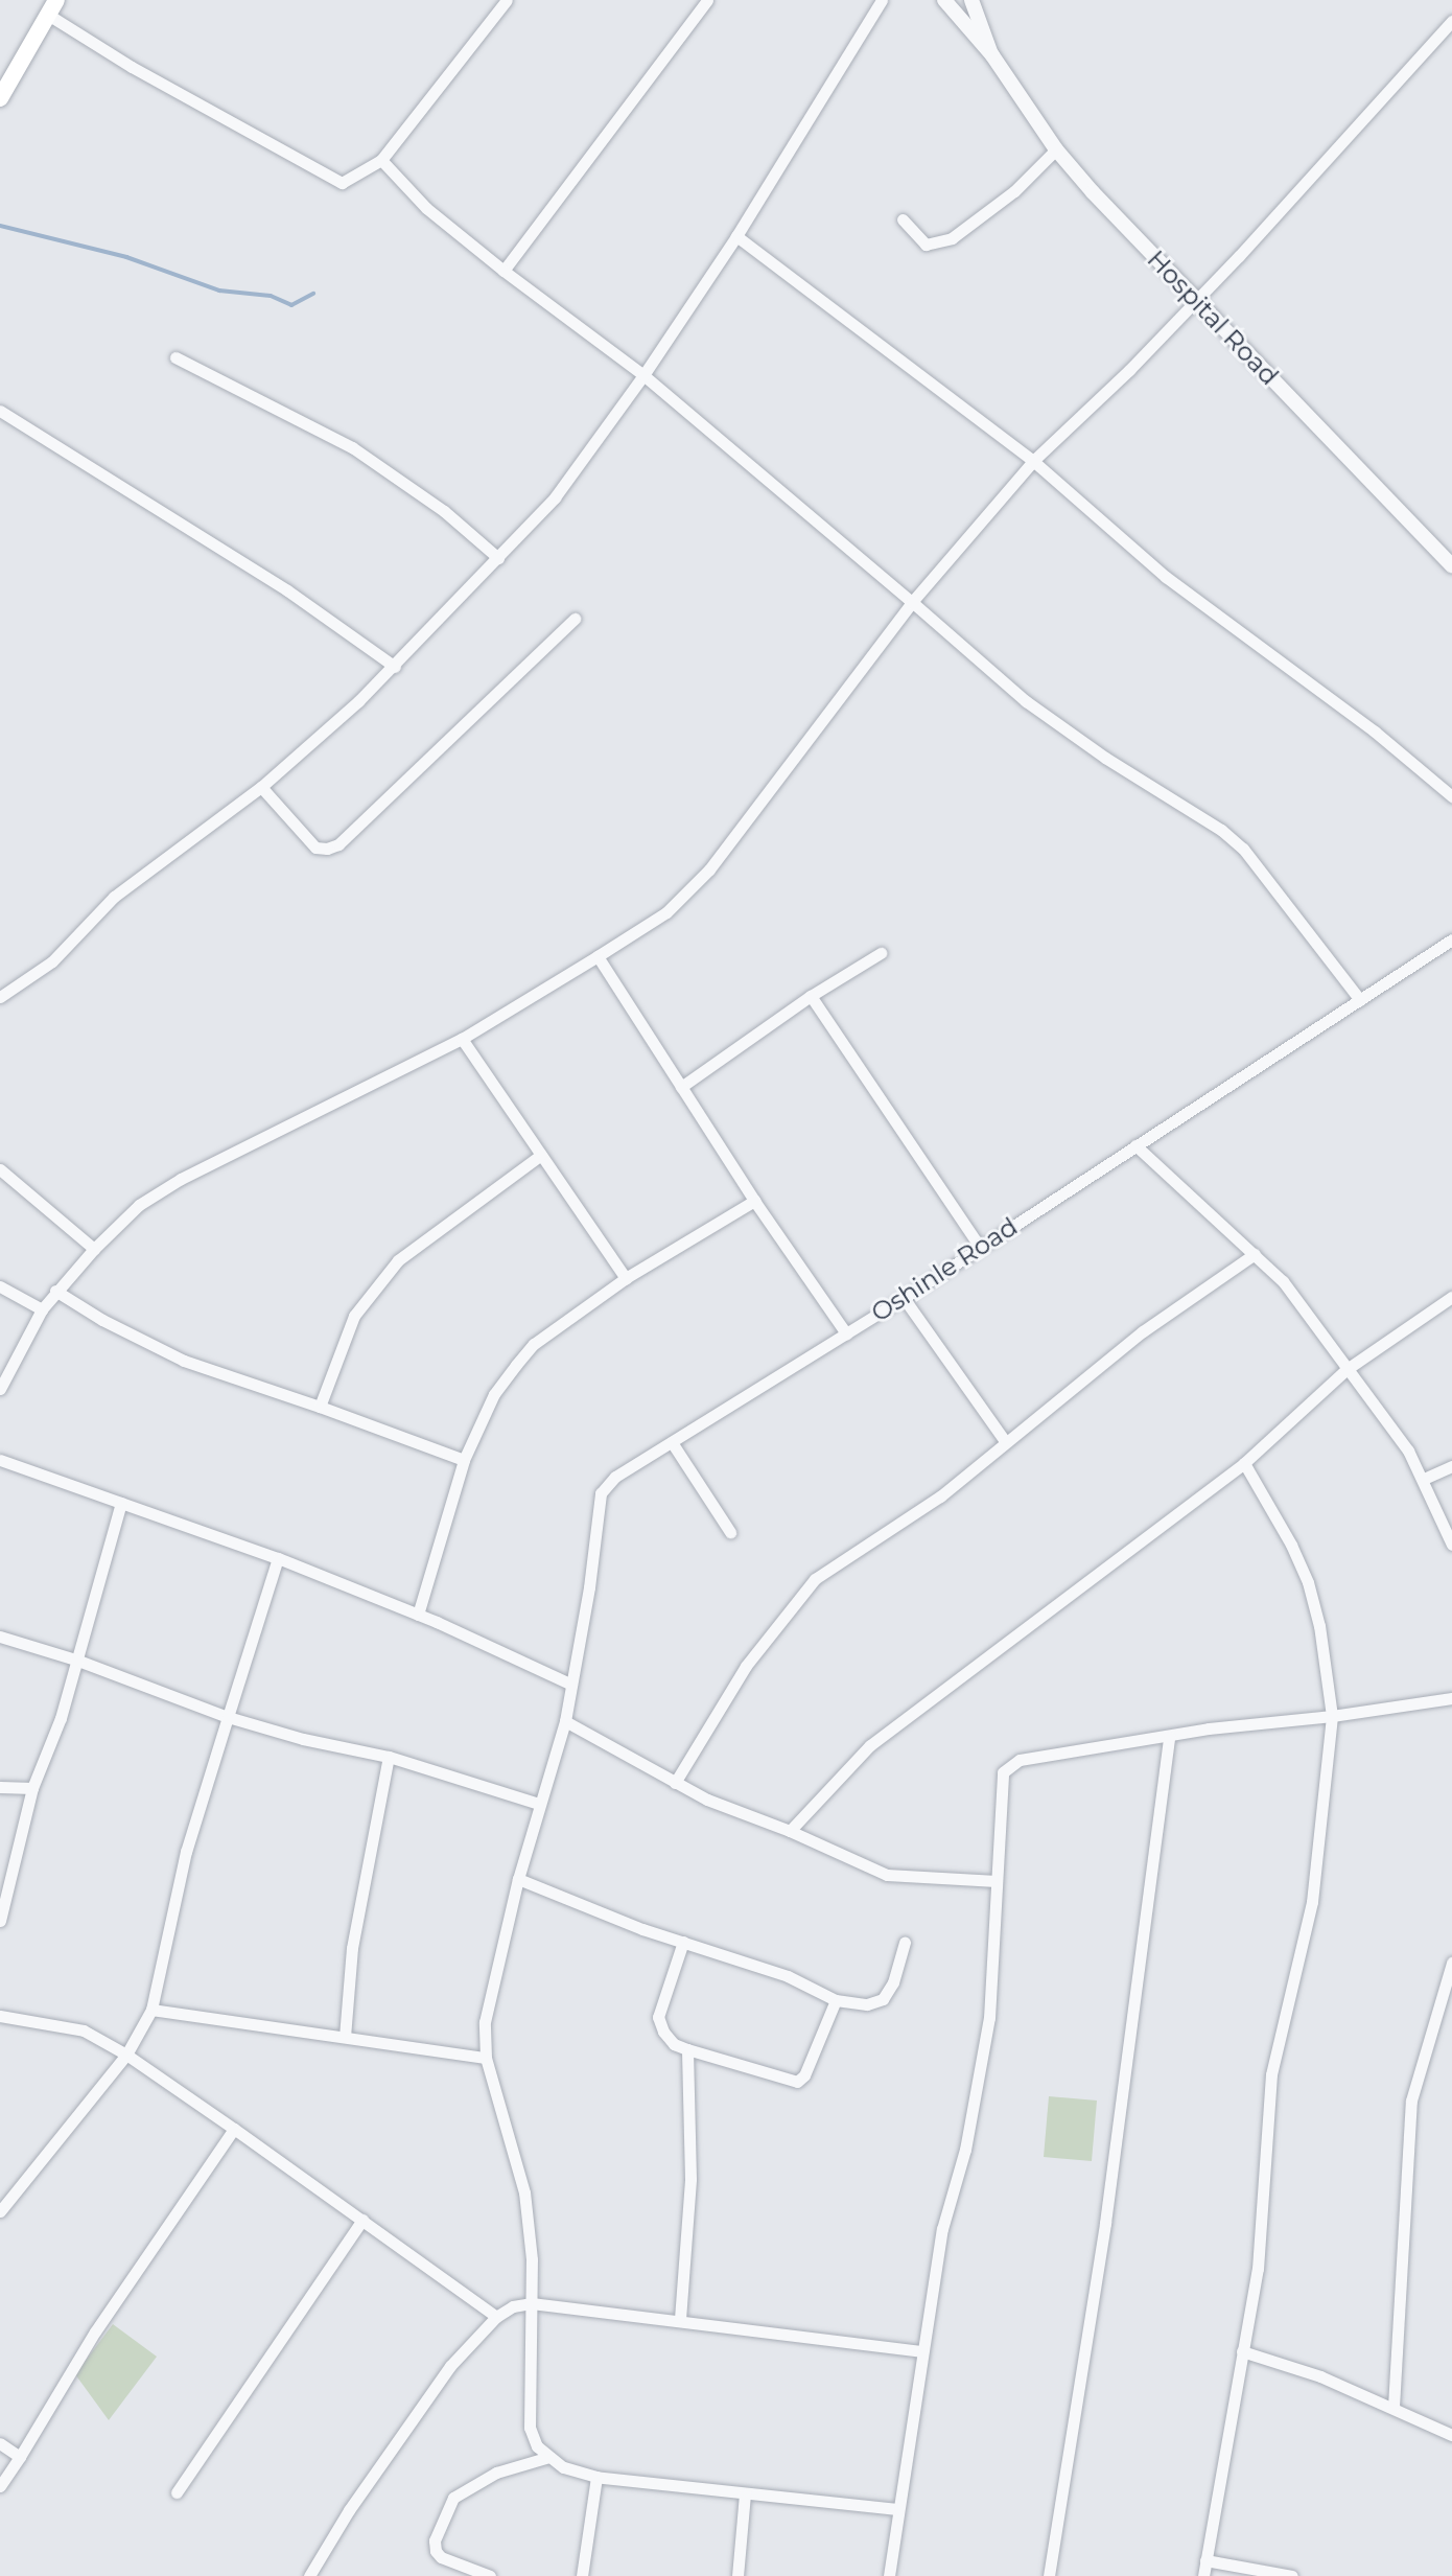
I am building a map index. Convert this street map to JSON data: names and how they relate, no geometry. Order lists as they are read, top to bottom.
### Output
{
  "streets": {
    "street": ["Hospital Road", "Oshinle Road"]
  }
}
